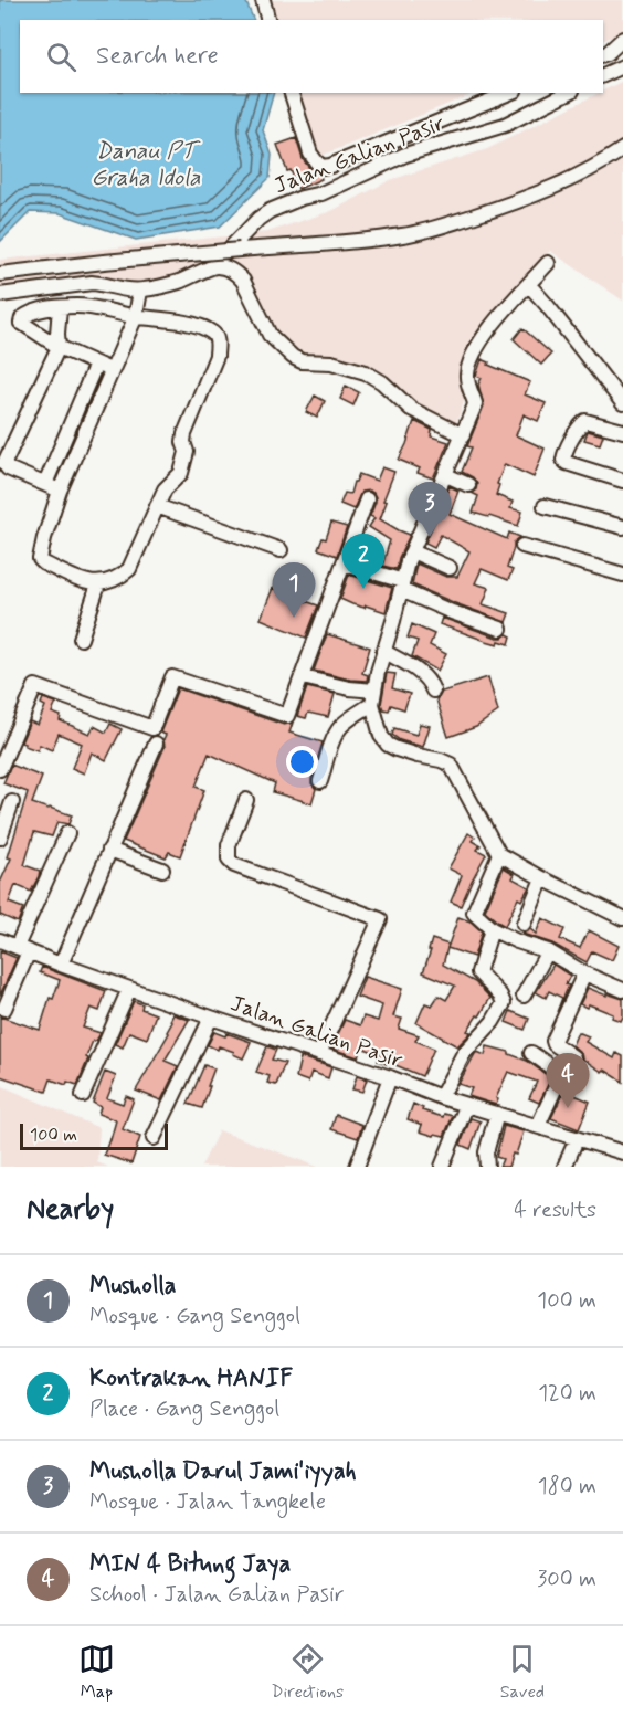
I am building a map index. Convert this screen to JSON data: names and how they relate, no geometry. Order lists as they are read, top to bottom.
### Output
{
  "streets": {
    "street": ["Jalan Galian Pasir"]
  },
  "water": ["Danau PT Graha Idola"],
  "scale_bar": "100 m",
  "page": {
    "search": "Search here",
    "pins": [
      "3",
      "2",
      "1",
      "4"
    ],
    "scale": "100 m",
    "heading": ["Nearby", "4 results"],
    "list": [
      {
        "mark": "1",
        "name": "Musholla",
        "note": "Mosque · Gang Senggol",
        "value": "100 m"
      },
      {
        "mark": "2",
        "name": "Kontrakan HANIF",
        "note": "Place · Gang Senggol",
        "value": "120 m"
      },
      {
        "mark": "3",
        "name": "Musholla Darul Jami'iyyah",
        "note": "Mosque · Jalan Tangkele",
        "value": "180 m"
      },
      {
        "mark": "4",
        "name": "MIN 4 Bitung Jaya",
        "note": "School · Jalan Galian Pasir",
        "value": "300 m"
      }
    ],
    "nav": ["Map", "Directions", "Saved"]
  }
}
